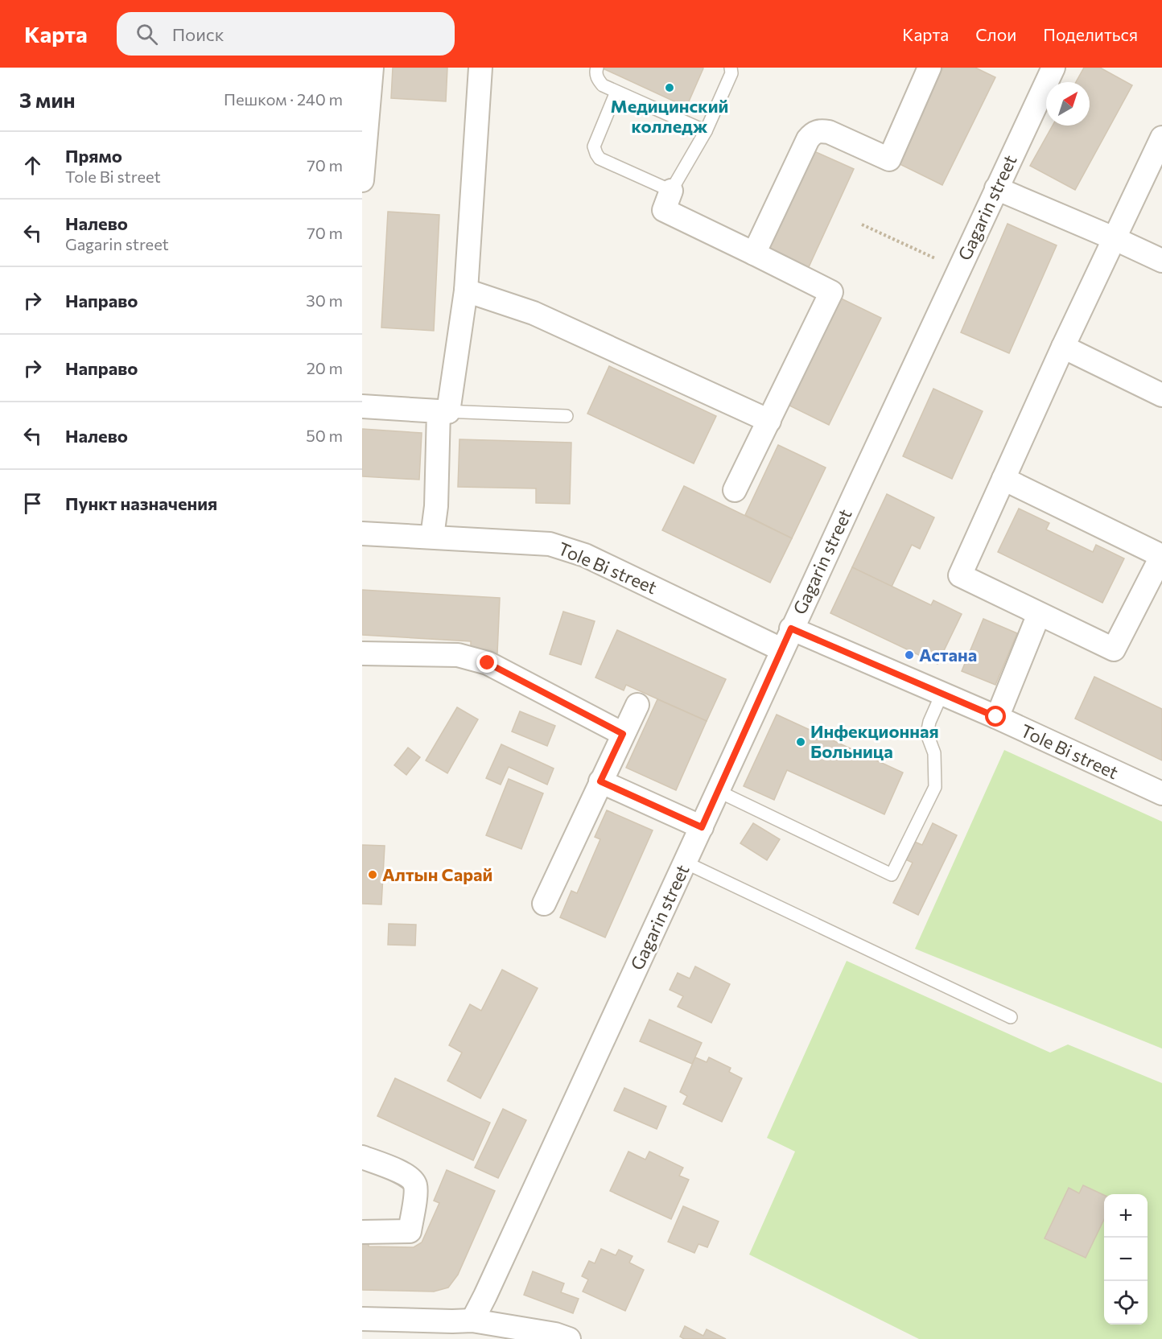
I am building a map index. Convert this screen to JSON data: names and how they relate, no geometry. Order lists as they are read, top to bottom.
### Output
{
  "streets": {
    "street": ["Gagarin street", "Tole Bi street"]
  },
  "crossings": [
    ["Gagarin street", "Tole Bi street"]
  ],
  "places": [
    "Медицинский колледж",
    "Астана",
    "Инфекционная Больница",
    "Алтын Сарай"
  ],
  "north": "top right",
  "page": {
    "header": "Карта",
    "search": "Поиск",
    "nav": ["Карта", "Слои", "Поделиться"],
    "heading": ["3 мин", "Пешком · 240 m"],
    "list": [
      ["Прямо", "Tole Bi street", "70 m"],
      ["Налево", "Gagarin street", "70 m"],
      ["Направо", "30 m"],
      ["Направо", "20 m"],
      ["Налево", "50 m"],
      "Пункт назначения"
    ],
    "map_buttons": ["+", "−"]
  }
}
